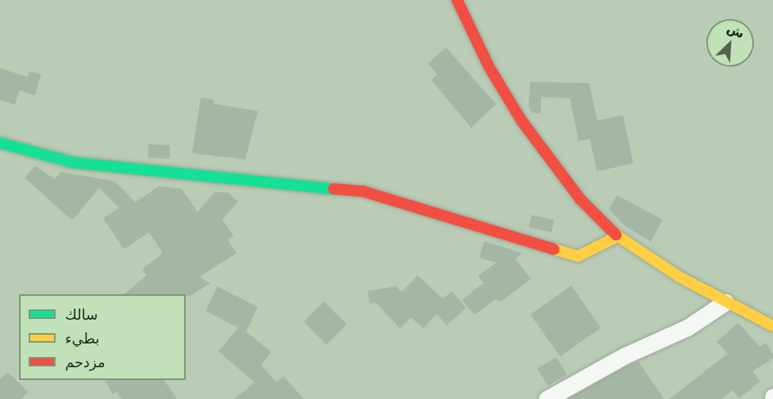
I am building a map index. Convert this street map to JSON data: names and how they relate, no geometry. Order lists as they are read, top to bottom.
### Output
{
  "legend": ["سالك", "بطيء", "مزدحم"],
  "north": "top right"
}
